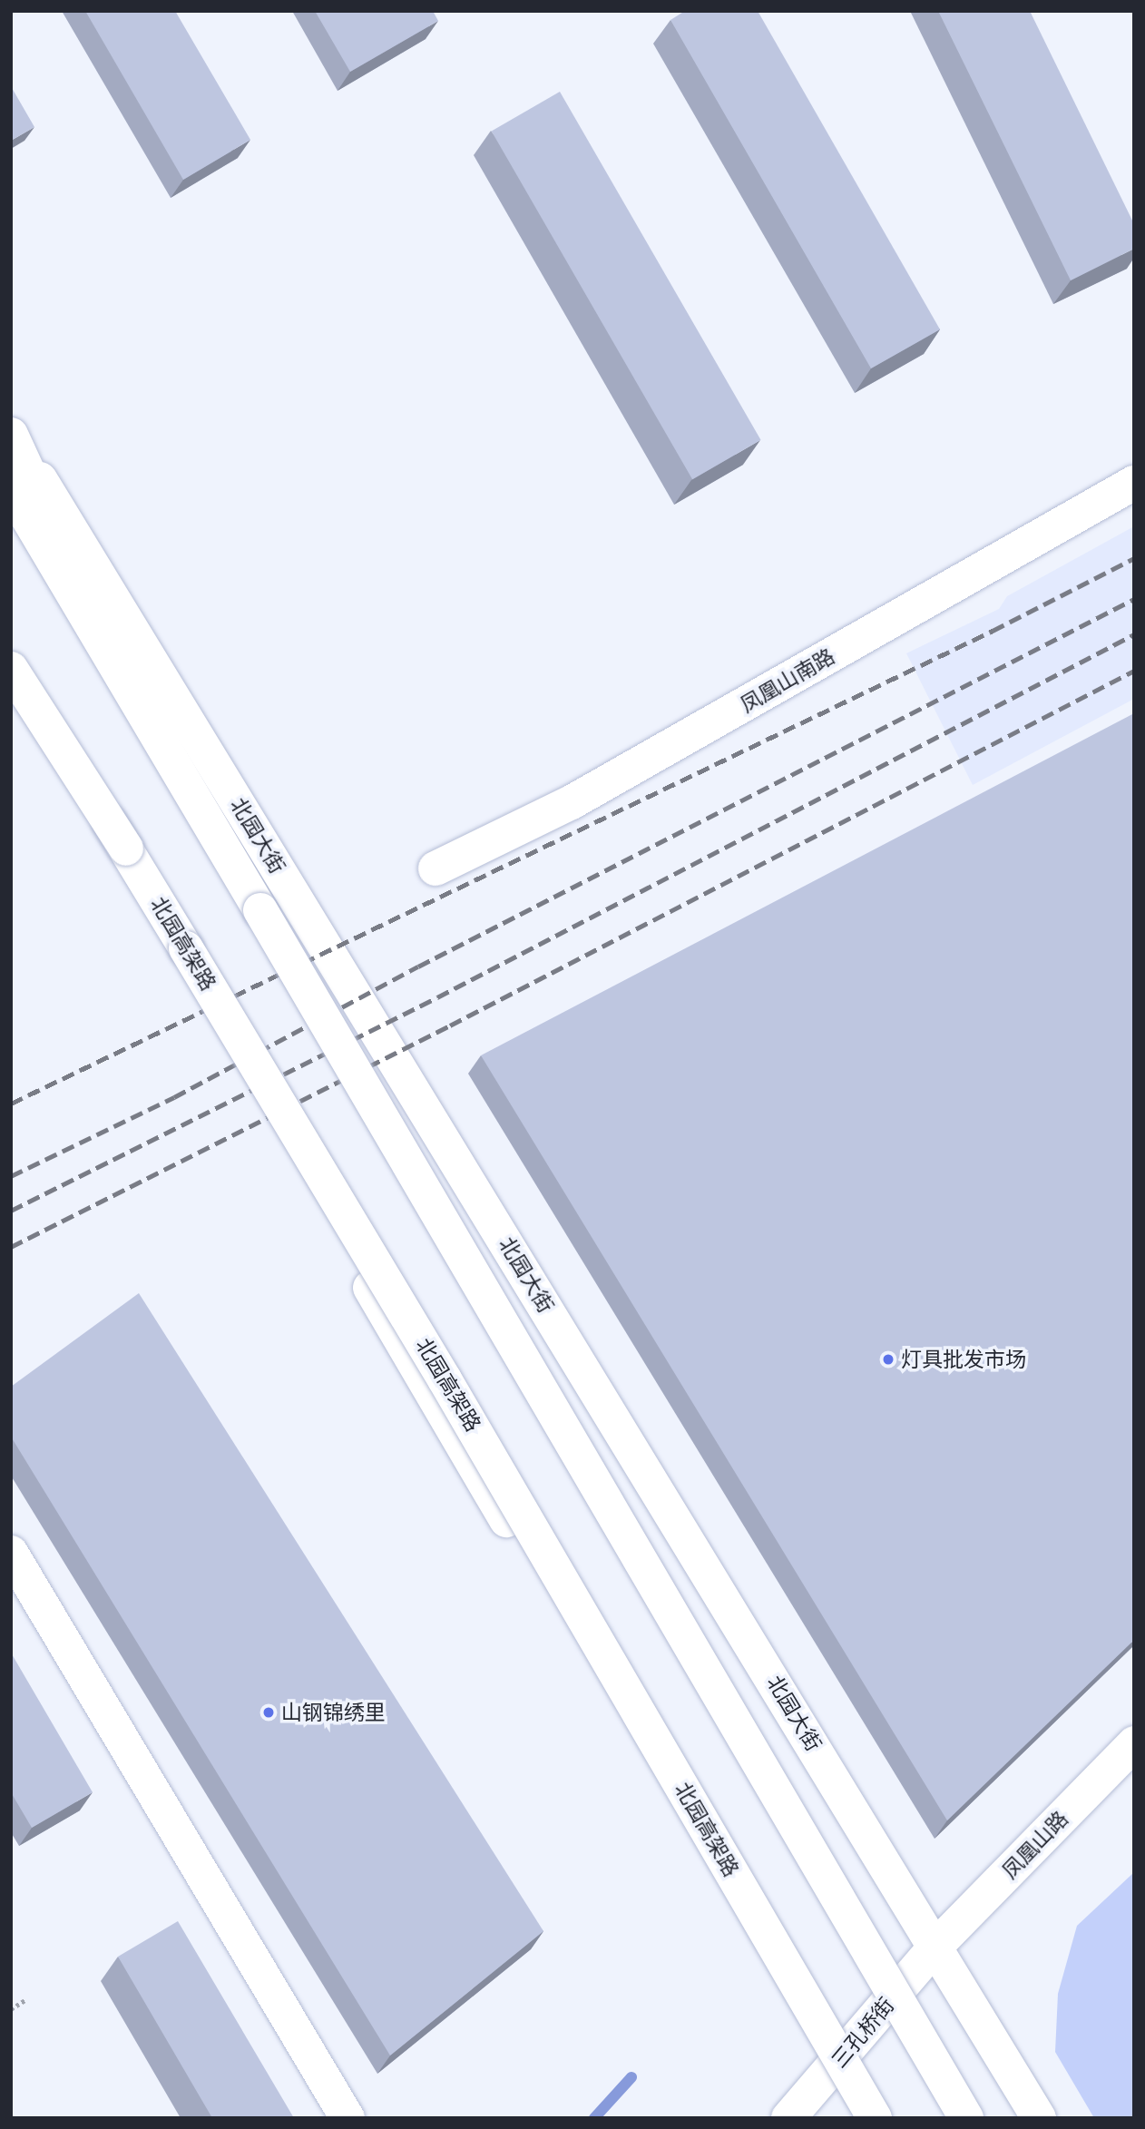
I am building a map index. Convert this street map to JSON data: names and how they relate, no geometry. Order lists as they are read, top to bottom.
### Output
{
  "streets": {
    "main road": [
      "凤凰山南路",
      "北园大街",
      "北园高架路",
      "凤凰山路",
      "三孔桥街"
    ]
  },
  "crossings": [
    ["北园大街", "凤凰山路"],
    ["北园大街", "三孔桥街"],
    ["凤凰山路", "三孔桥街"]
  ],
  "places": ["灯具批发市场", "山钢锦绣里"]
}
